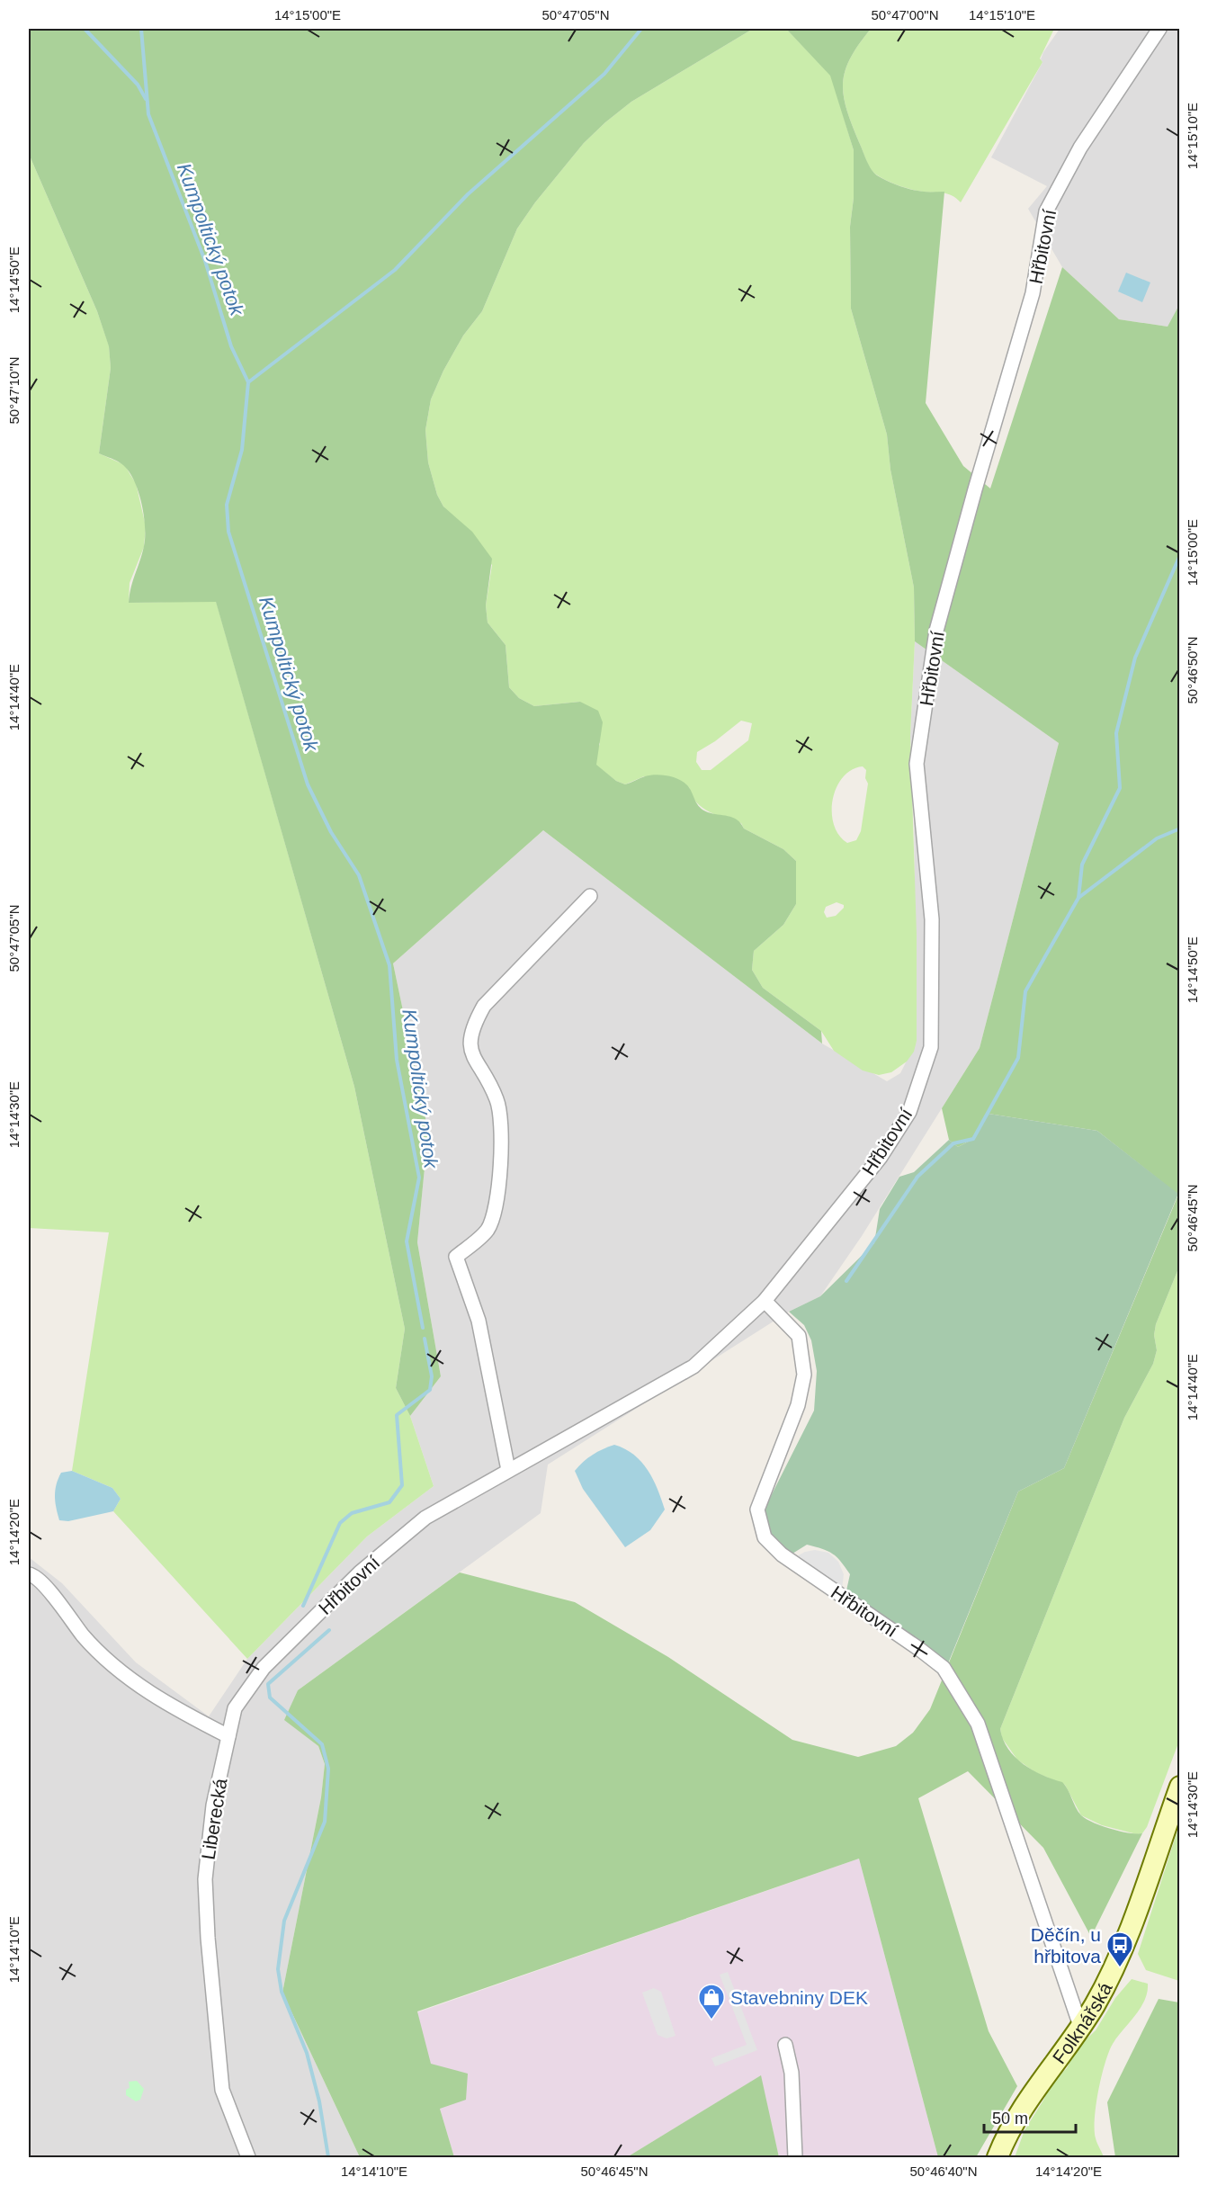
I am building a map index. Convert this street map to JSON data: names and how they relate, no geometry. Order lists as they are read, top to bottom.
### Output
{
  "streets": {
    "street": ["Hřbitovní", "Liberecká", "Folknářská"]
  },
  "crossings": [
    ["Hřbitovní", "Liberecká"],
    ["Hřbitovní", "Folknářská"]
  ],
  "water": ["Kumpoltický potok"],
  "places": {
    "bus stop": ["Děčín, u hřbitova"],
    "shop": ["Stavebniny DEK"]
  },
  "scale_bar": "50 m",
  "coordinates": [
    "14°15'00\"E",
    "50°47'05\"N",
    "50°47'00\"N",
    "14°15'10\"E",
    "14°14'50\"E",
    "50°47'10\"N",
    "50°46'50\"N",
    "14°14'40\"E",
    "14°14'30\"E",
    "50°46'45\"N",
    "14°14'20\"E",
    "14°14'10\"E",
    "50°46'40\"N"
  ]
}
